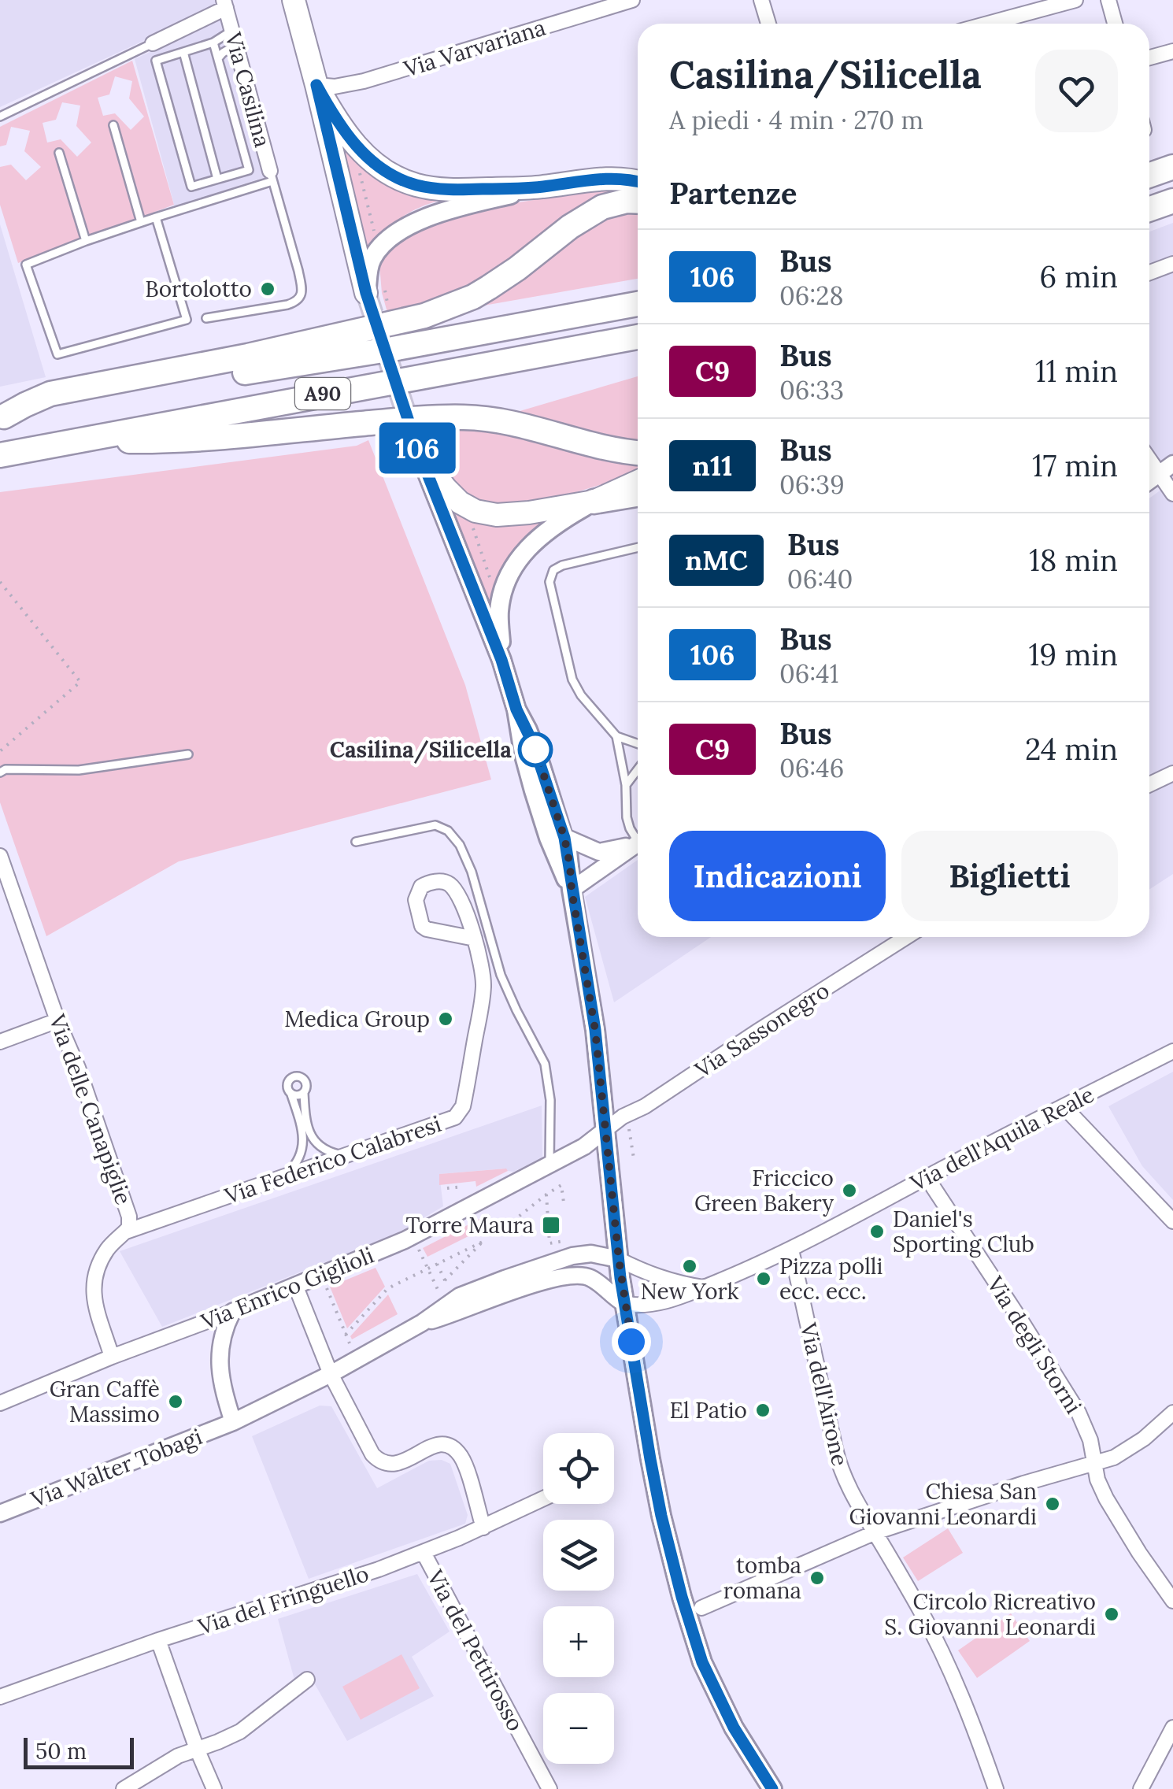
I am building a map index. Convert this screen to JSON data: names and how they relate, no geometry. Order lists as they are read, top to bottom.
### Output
{
  "streets": {
    "highway": ["A90"],
    "street": [
      "Via Varvariana",
      "Via Casilina",
      "Via Sassonegro",
      "Via delle Canapiglie",
      "Via dell'Aquila Reale",
      "Via Federico Calabresi",
      "Via Enrico Giglioli",
      "Via degli Storni",
      "Via dell'Airone",
      "Via Walter Tobagi",
      "Via del Fringuello",
      "Via del Pettirosso"
    ]
  },
  "crossings": [
    ["Via Sassonegro", "Via Enrico Giglioli"],
    ["Via delle Canapiglie", "Via Federico Calabresi"],
    ["Via delle Canapiglie", "Via Enrico Giglioli"],
    ["Via dell'Aquila Reale", "Via degli Storni"],
    ["Via dell'Aquila Reale", "Via dell'Airone"],
    ["Via dell'Aquila Reale", "Via Walter Tobagi"],
    ["Via del Fringuello", "Via del Pettirosso"]
  ],
  "places": {
    "other": [
      "Bortolotto",
      "Casilina/Silicella",
      "Medica Group",
      "Friccico Green Bakery",
      "Daniel's Sporting Club",
      "New York",
      "Pizza polli ecc. ecc.",
      "Gran Caffè Massimo",
      "El Patio",
      "Chiesa San Giovanni Leonardi",
      "tomba romana",
      "Circolo Ricreativo S. Giovanni Leonardi"
    ],
    "transit": ["Torre Maura"]
  },
  "lines": ["bus line 106"],
  "scale_bar": "50 m",
  "page": {
    "on_map": "106",
    "heading": [
      ["Casilina/Silicella", "A piedi · 4 min · 270 m"],
      "Partenze"
    ],
    "list": [
      {
        "mark": "106",
        "name": "Bus",
        "note": "06:28",
        "value": "6 min"
      },
      {
        "mark": "C9",
        "name": "Bus",
        "note": "06:33",
        "value": "11 min"
      },
      {
        "mark": "n11",
        "name": "Bus",
        "note": "06:39",
        "value": "17 min"
      },
      {
        "mark": "nMC",
        "name": "Bus",
        "note": "06:40",
        "value": "18 min"
      },
      {
        "mark": "106",
        "name": "Bus",
        "note": "06:41",
        "value": "19 min"
      },
      {
        "mark": "C9",
        "name": "Bus",
        "note": "06:46",
        "value": "24 min"
      }
    ],
    "buttons": ["Indicazioni", "Biglietti"],
    "map_buttons": ["+", "−"],
    "scale": "50 m"
  }
}
